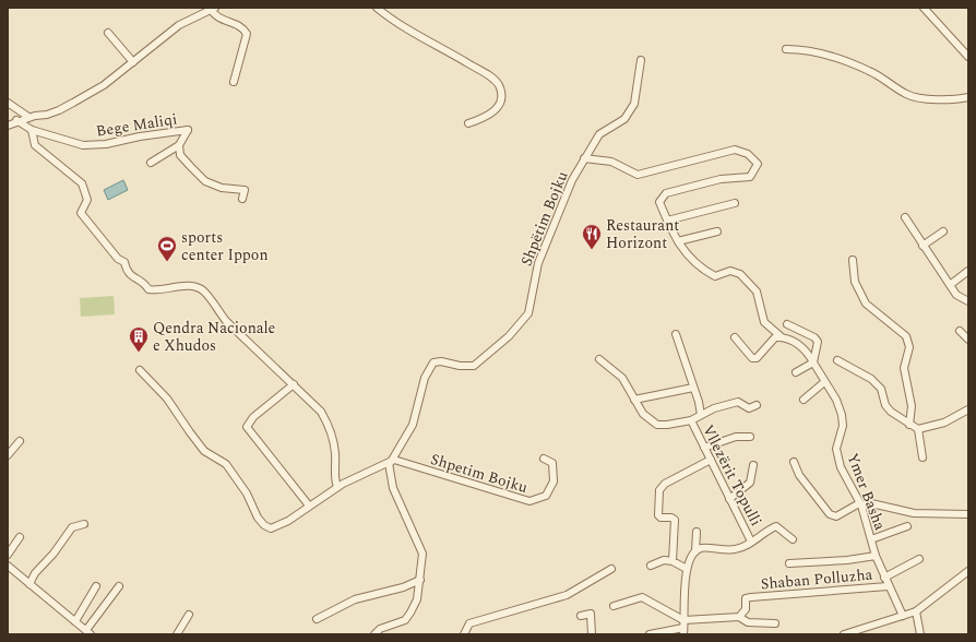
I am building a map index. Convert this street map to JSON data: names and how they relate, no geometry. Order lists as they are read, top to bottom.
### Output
{
  "streets": {
    "street": [
      "Bege Maliqi",
      "Shpëtim Bojku",
      "Shpetim Bojku",
      "Vllezërit Topulli",
      "Ymer Basha",
      "Shaban Polluzha"
    ]
  },
  "crossings": [
    ["Shpëtim Bojku", "Shpetim Bojku"],
    ["Shpëtim Bojku", "Ymer Basha"],
    ["Ymer Basha", "Shaban Polluzha"]
  ],
  "places": {
    "restaurant": ["Restaurant Horizont"],
    "sports": ["sports center Ippon"],
    "building": ["Qendra Nacionale e Xhudos"]
  }
}
